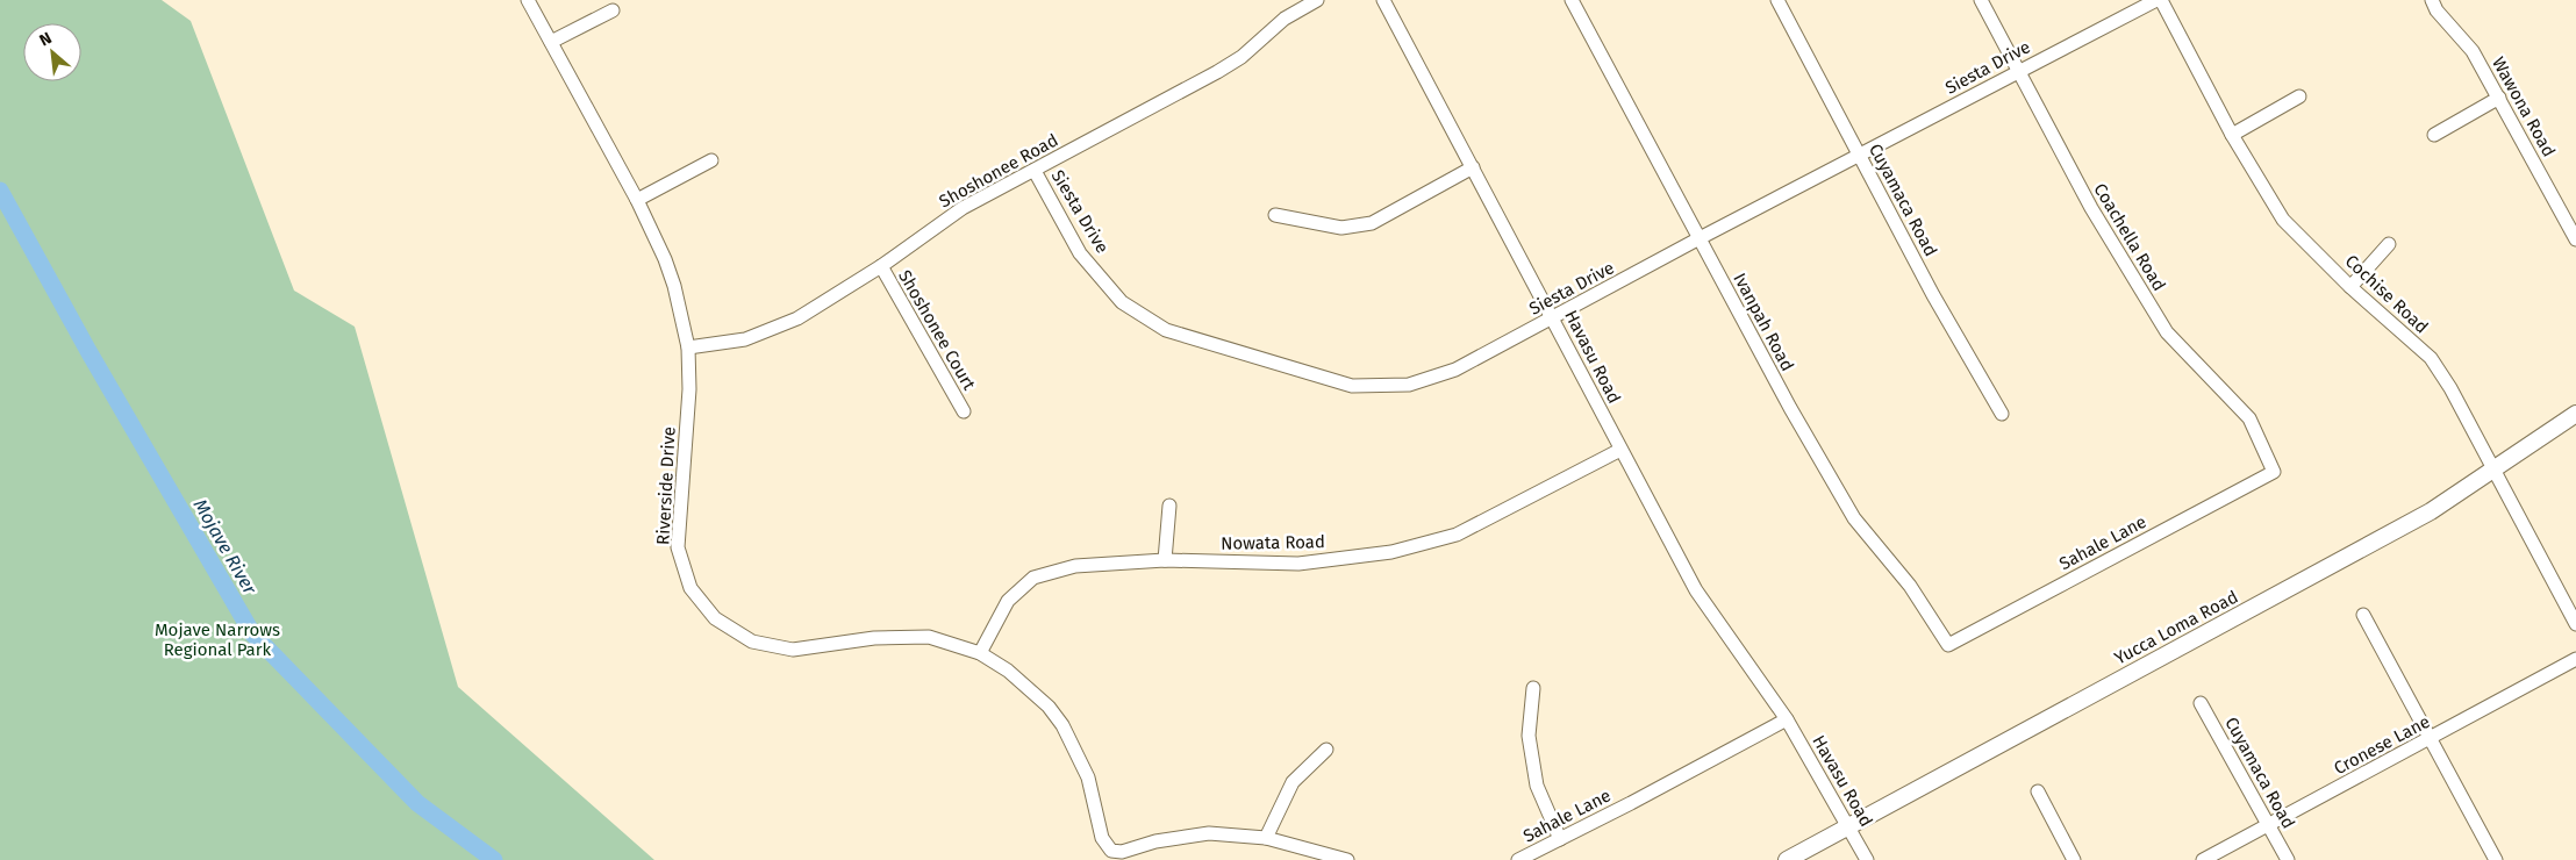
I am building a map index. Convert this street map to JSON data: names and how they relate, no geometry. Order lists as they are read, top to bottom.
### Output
{
  "streets": {
    "main road": ["Yucca Loma Road"],
    "street": [
      "Siesta Drive",
      "Wawona Road",
      "Shoshonee Road",
      "Cuyamaca Road",
      "Coachella Road",
      "Cochise Road",
      "Ivanpah Road",
      "Shoshonee Court",
      "Havasu Road",
      "Riverside Drive",
      "Nowata Road",
      "Sahale Lane",
      "Cronese Lane"
    ]
  },
  "crossings": [
    ["Siesta Drive", "Shoshonee Road"],
    ["Siesta Drive", "Cuyamaca Road"],
    ["Siesta Drive", "Coachella Road"],
    ["Siesta Drive", "Ivanpah Road"],
    ["Siesta Drive", "Havasu Road"],
    ["Shoshonee Road", "Shoshonee Court"],
    ["Shoshonee Road", "Riverside Drive"],
    ["Cuyamaca Road", "Cronese Lane"],
    ["Coachella Road", "Sahale Lane"],
    ["Cochise Road", "Yucca Loma Road"],
    ["Ivanpah Road", "Sahale Lane"],
    ["Havasu Road", "Nowata Road"],
    ["Havasu Road", "Sahale Lane"],
    ["Havasu Road", "Yucca Loma Road"],
    ["Riverside Drive", "Nowata Road"]
  ],
  "water": ["Mojave River"],
  "parks": ["Mojave Narrows Regional Park"],
  "north": "top left"
}
